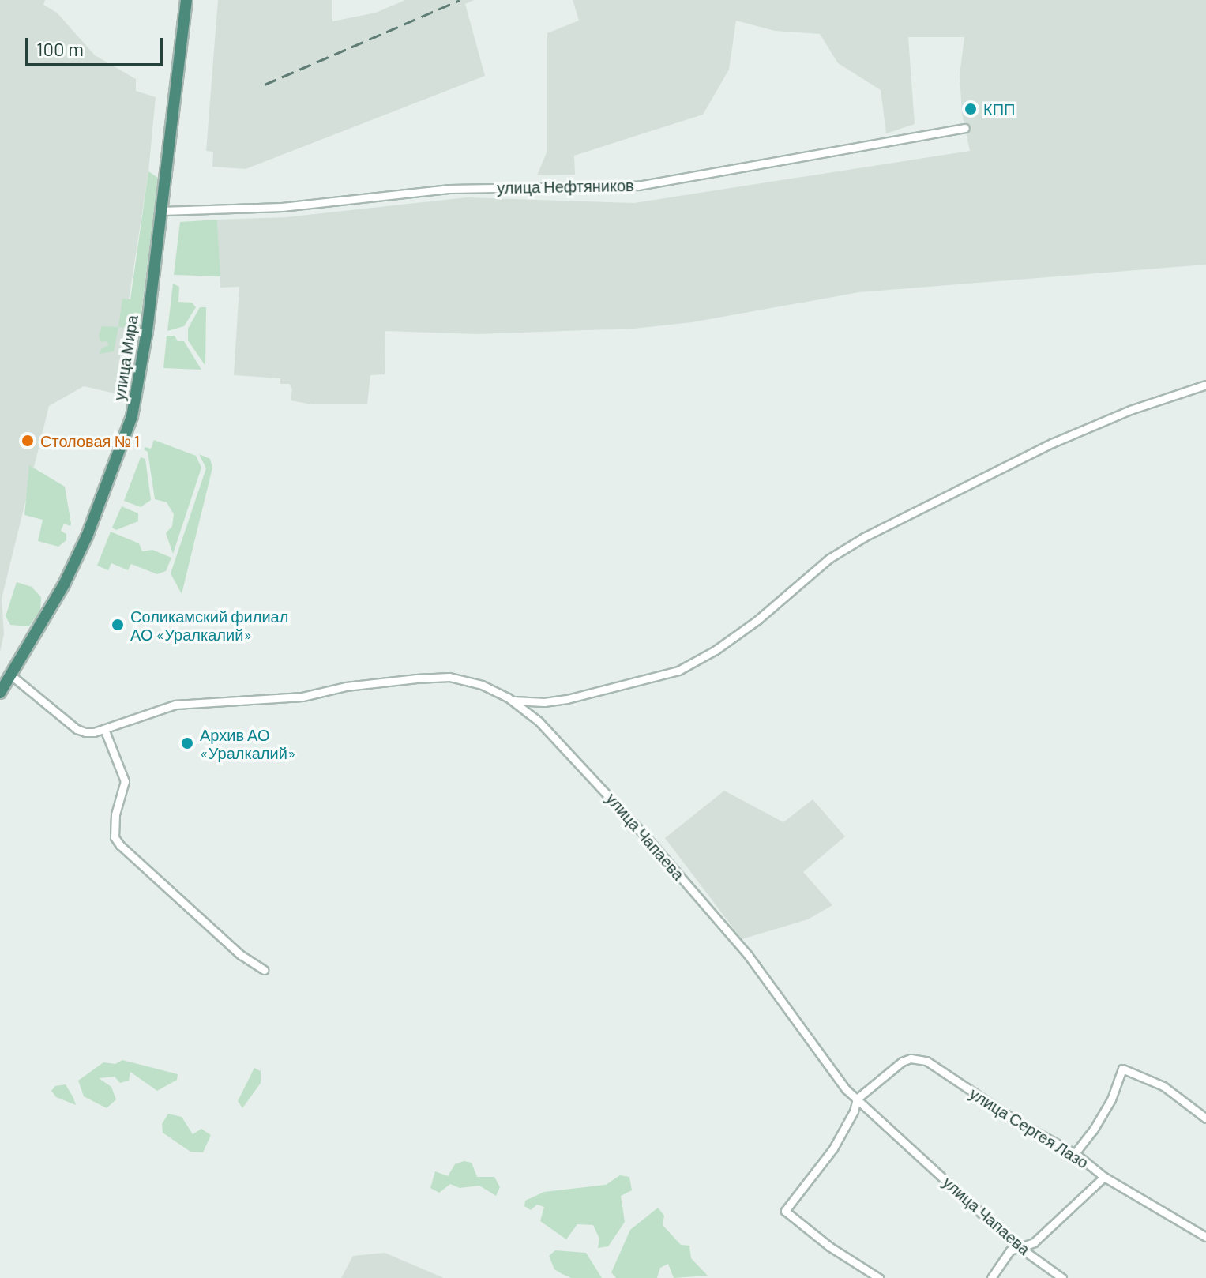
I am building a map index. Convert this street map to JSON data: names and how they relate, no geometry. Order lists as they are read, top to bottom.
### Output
{
  "streets": {
    "highway": ["улица Мира"],
    "street": ["улица Нефтяников", "улица Чапаева", "улица Сергея Лазо"]
  },
  "crossings": [
    ["улица Нефтяников", "улица Мира"],
    ["улица Мира", "улица Чапаева"],
    ["улица Чапаева", "улица Сергея Лазо"]
  ],
  "places": [
    "КПП",
    "Столовая № 1",
    "Соликамский филиал АО «Уралкалий»",
    "Архив АО «Уралкалий»"
  ],
  "scale_bar": "100 m"
}
